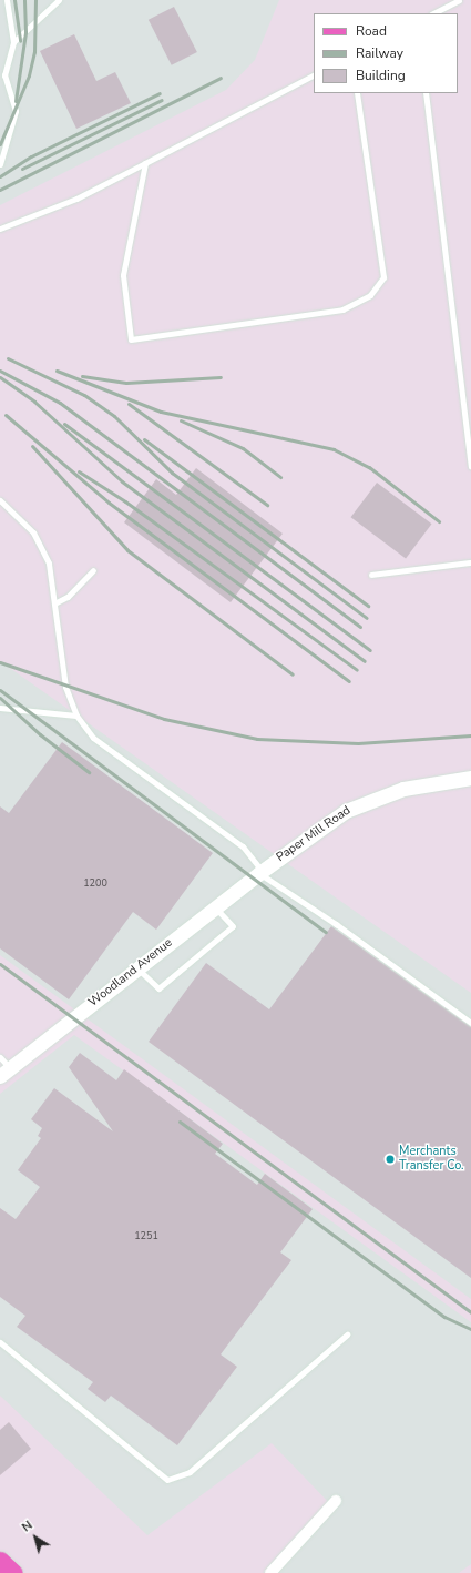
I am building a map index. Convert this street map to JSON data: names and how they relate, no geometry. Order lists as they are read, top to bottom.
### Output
{
  "streets": {
    "street": ["Paper Mill Road", "Woodland Avenue"]
  },
  "crossings": [
    ["Paper Mill Road", "Woodland Avenue"]
  ],
  "places": ["Merchants Transfer Co."],
  "house_numbers": ["1200", "1251"],
  "legend": ["Road", "Railway", "Building"],
  "north": "top left"
}
